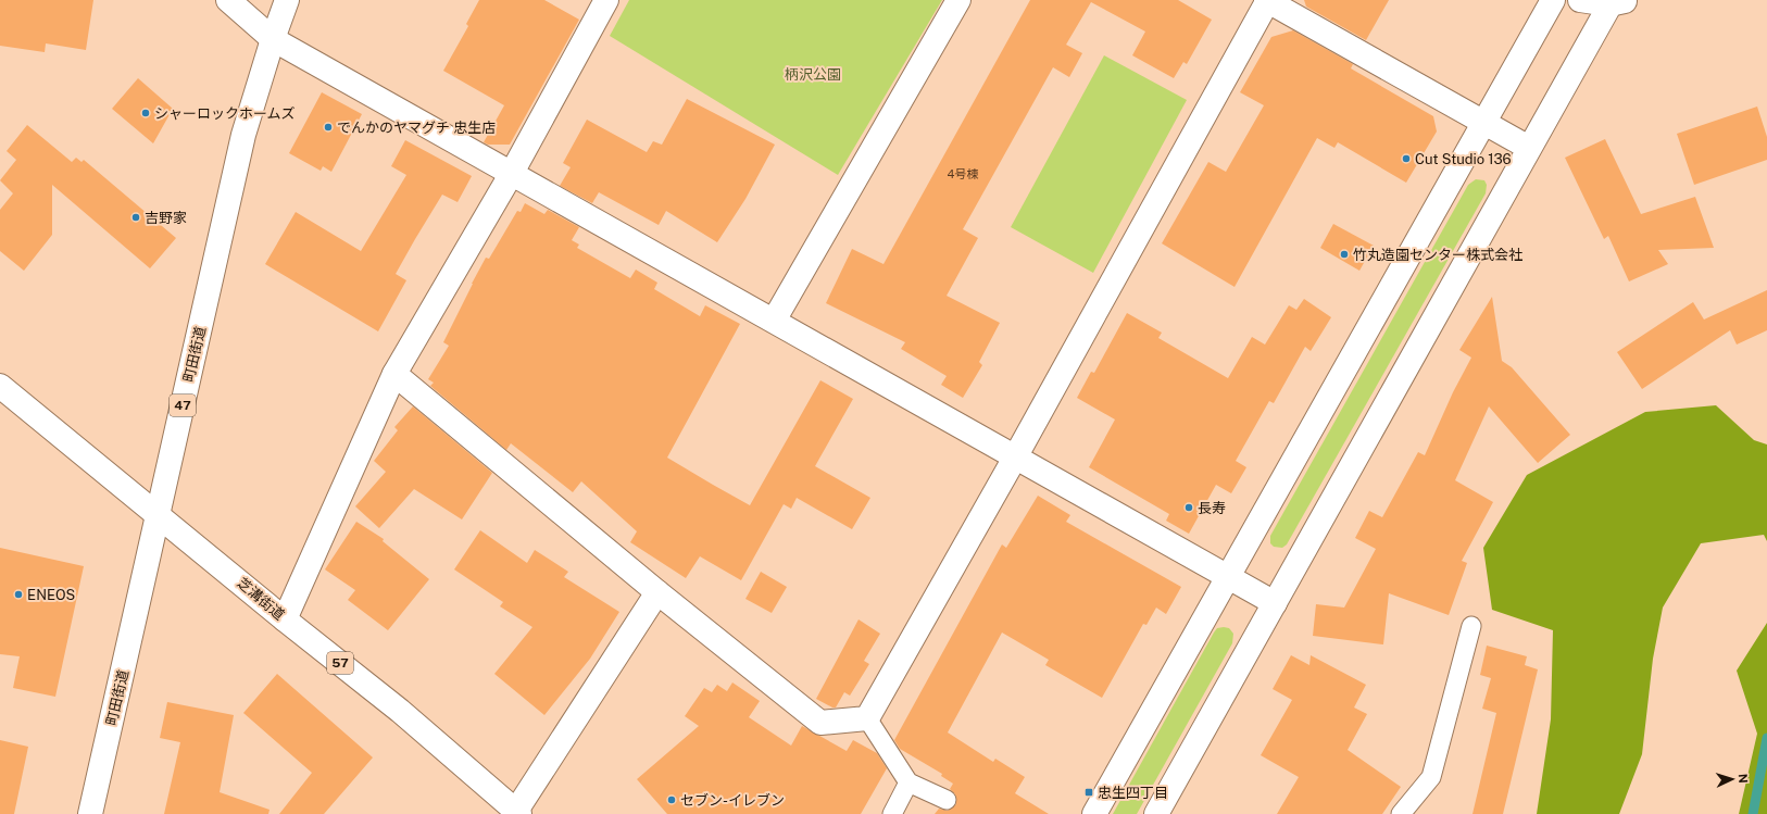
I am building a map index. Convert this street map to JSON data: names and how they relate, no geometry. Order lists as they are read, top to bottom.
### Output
{
  "streets": {
    "street": [
      "町田街道",
      "47",
      "芝溝街道",
      "57"
    ]
  },
  "crossings": [
    ["町田街道", "芝溝街道"]
  ],
  "parks": ["柄沢公園"],
  "places": {
    "other": [
      "シャーロックホームズ",
      "でんかのヤマグチ 忠生店",
      "Cut Studio 136",
      "吉野家",
      "竹丸造園センター株式会社",
      "長寿",
      "ENEOS",
      "セブン-イレブン"
    ],
    "transit": ["忠生四丁目"]
  },
  "house_numbers": ["4号棟"],
  "north": "right"
}
